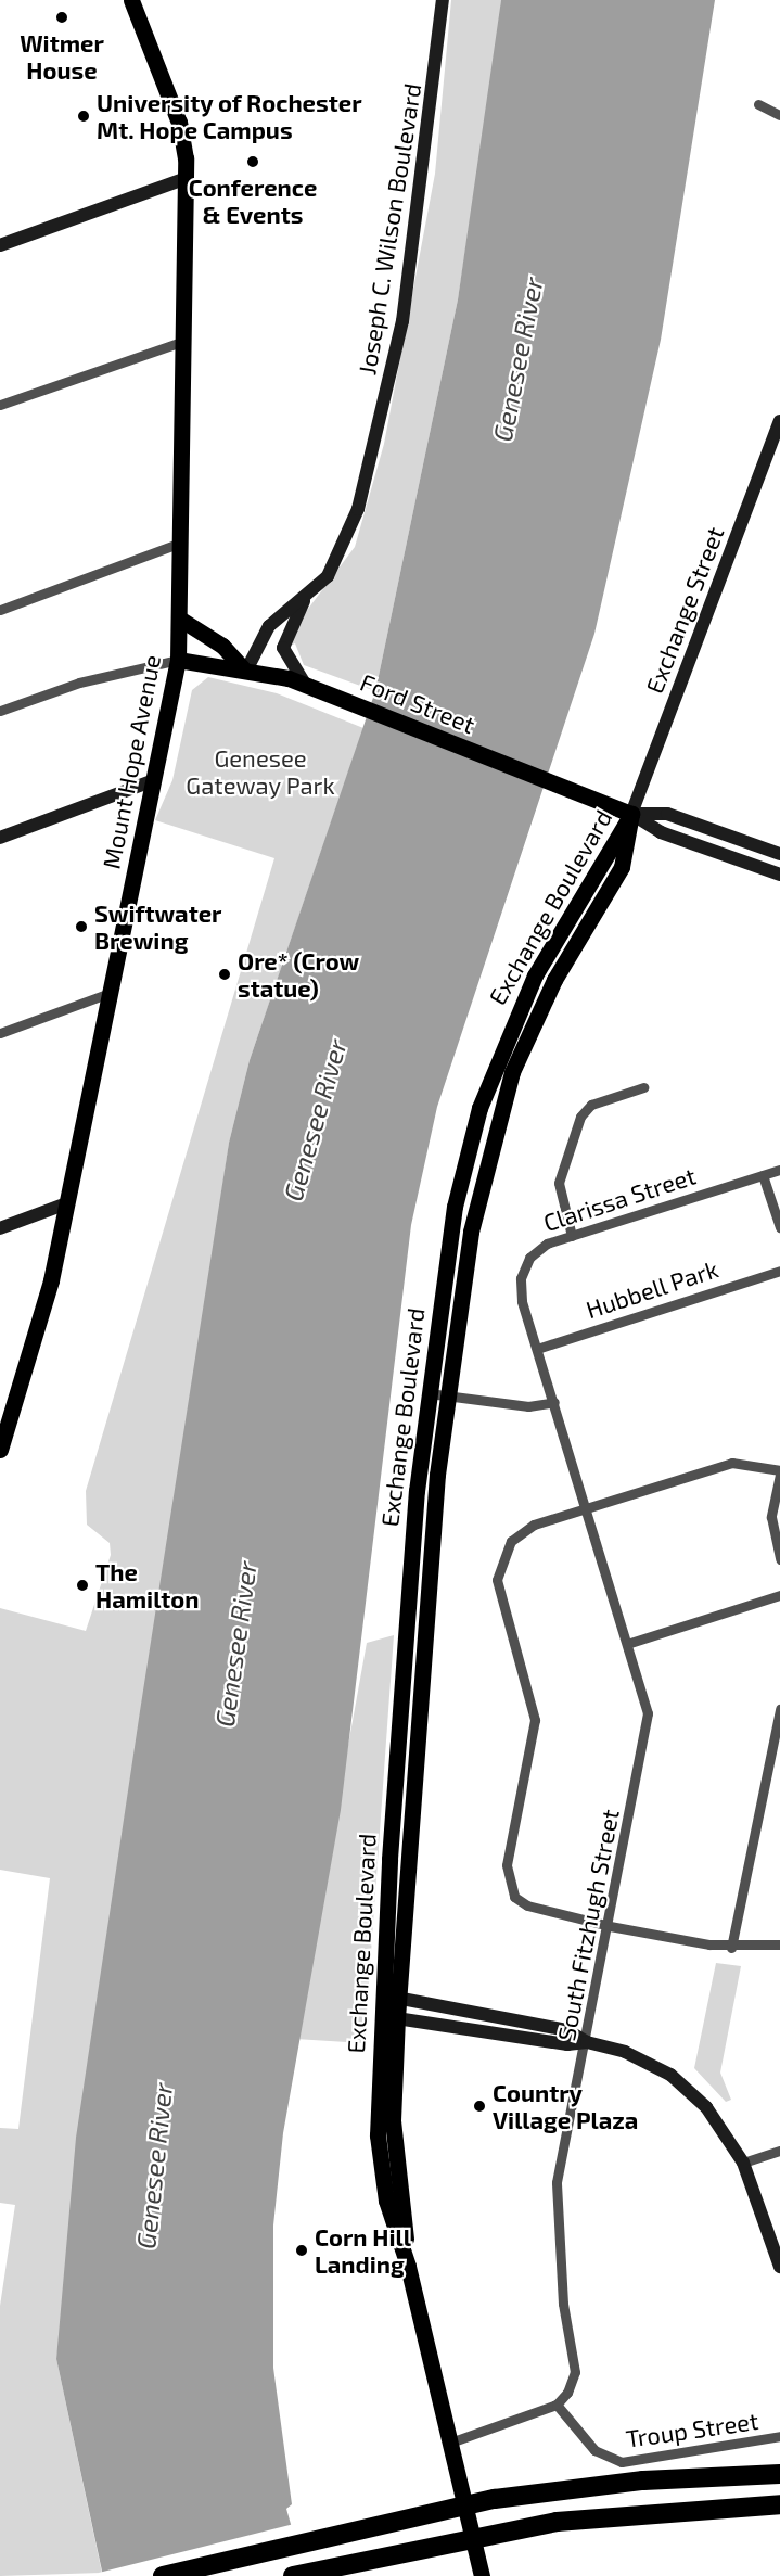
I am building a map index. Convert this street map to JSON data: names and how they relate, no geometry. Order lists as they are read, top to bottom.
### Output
{
  "streets": {
    "main road": ["Ford Street", "Mount Hope Avenue", "Exchange Boulevard"],
    "street": [
      "Joseph C. Wilson Boulevard",
      "Exchange Street",
      "Clarissa Street",
      "Hubbell Park",
      "South Fitzhugh Street",
      "Troup Street"
    ]
  },
  "crossings": [
    ["Joseph C. Wilson Boulevard", "Ford Street"],
    ["Exchange Street", "Ford Street"],
    ["Exchange Street", "Exchange Boulevard"],
    ["Ford Street", "Mount Hope Avenue"],
    ["Ford Street", "Exchange Boulevard"],
    ["Clarissa Street", "Hubbell Park"],
    ["Clarissa Street", "South Fitzhugh Street"],
    ["Hubbell Park", "South Fitzhugh Street"],
    ["South Fitzhugh Street", "Troup Street"]
  ],
  "water": ["Genesee River"],
  "parks": ["Genesee Gateway Park"],
  "places": [
    "Witmer House",
    "University of Rochester Mt. Hope Campus",
    "Conference & Events",
    "Swiftwater Brewing",
    "Ore* (Crow statue)",
    "The Hamilton",
    "Country Village Plaza",
    "Corn Hill Landing"
  ]
}
